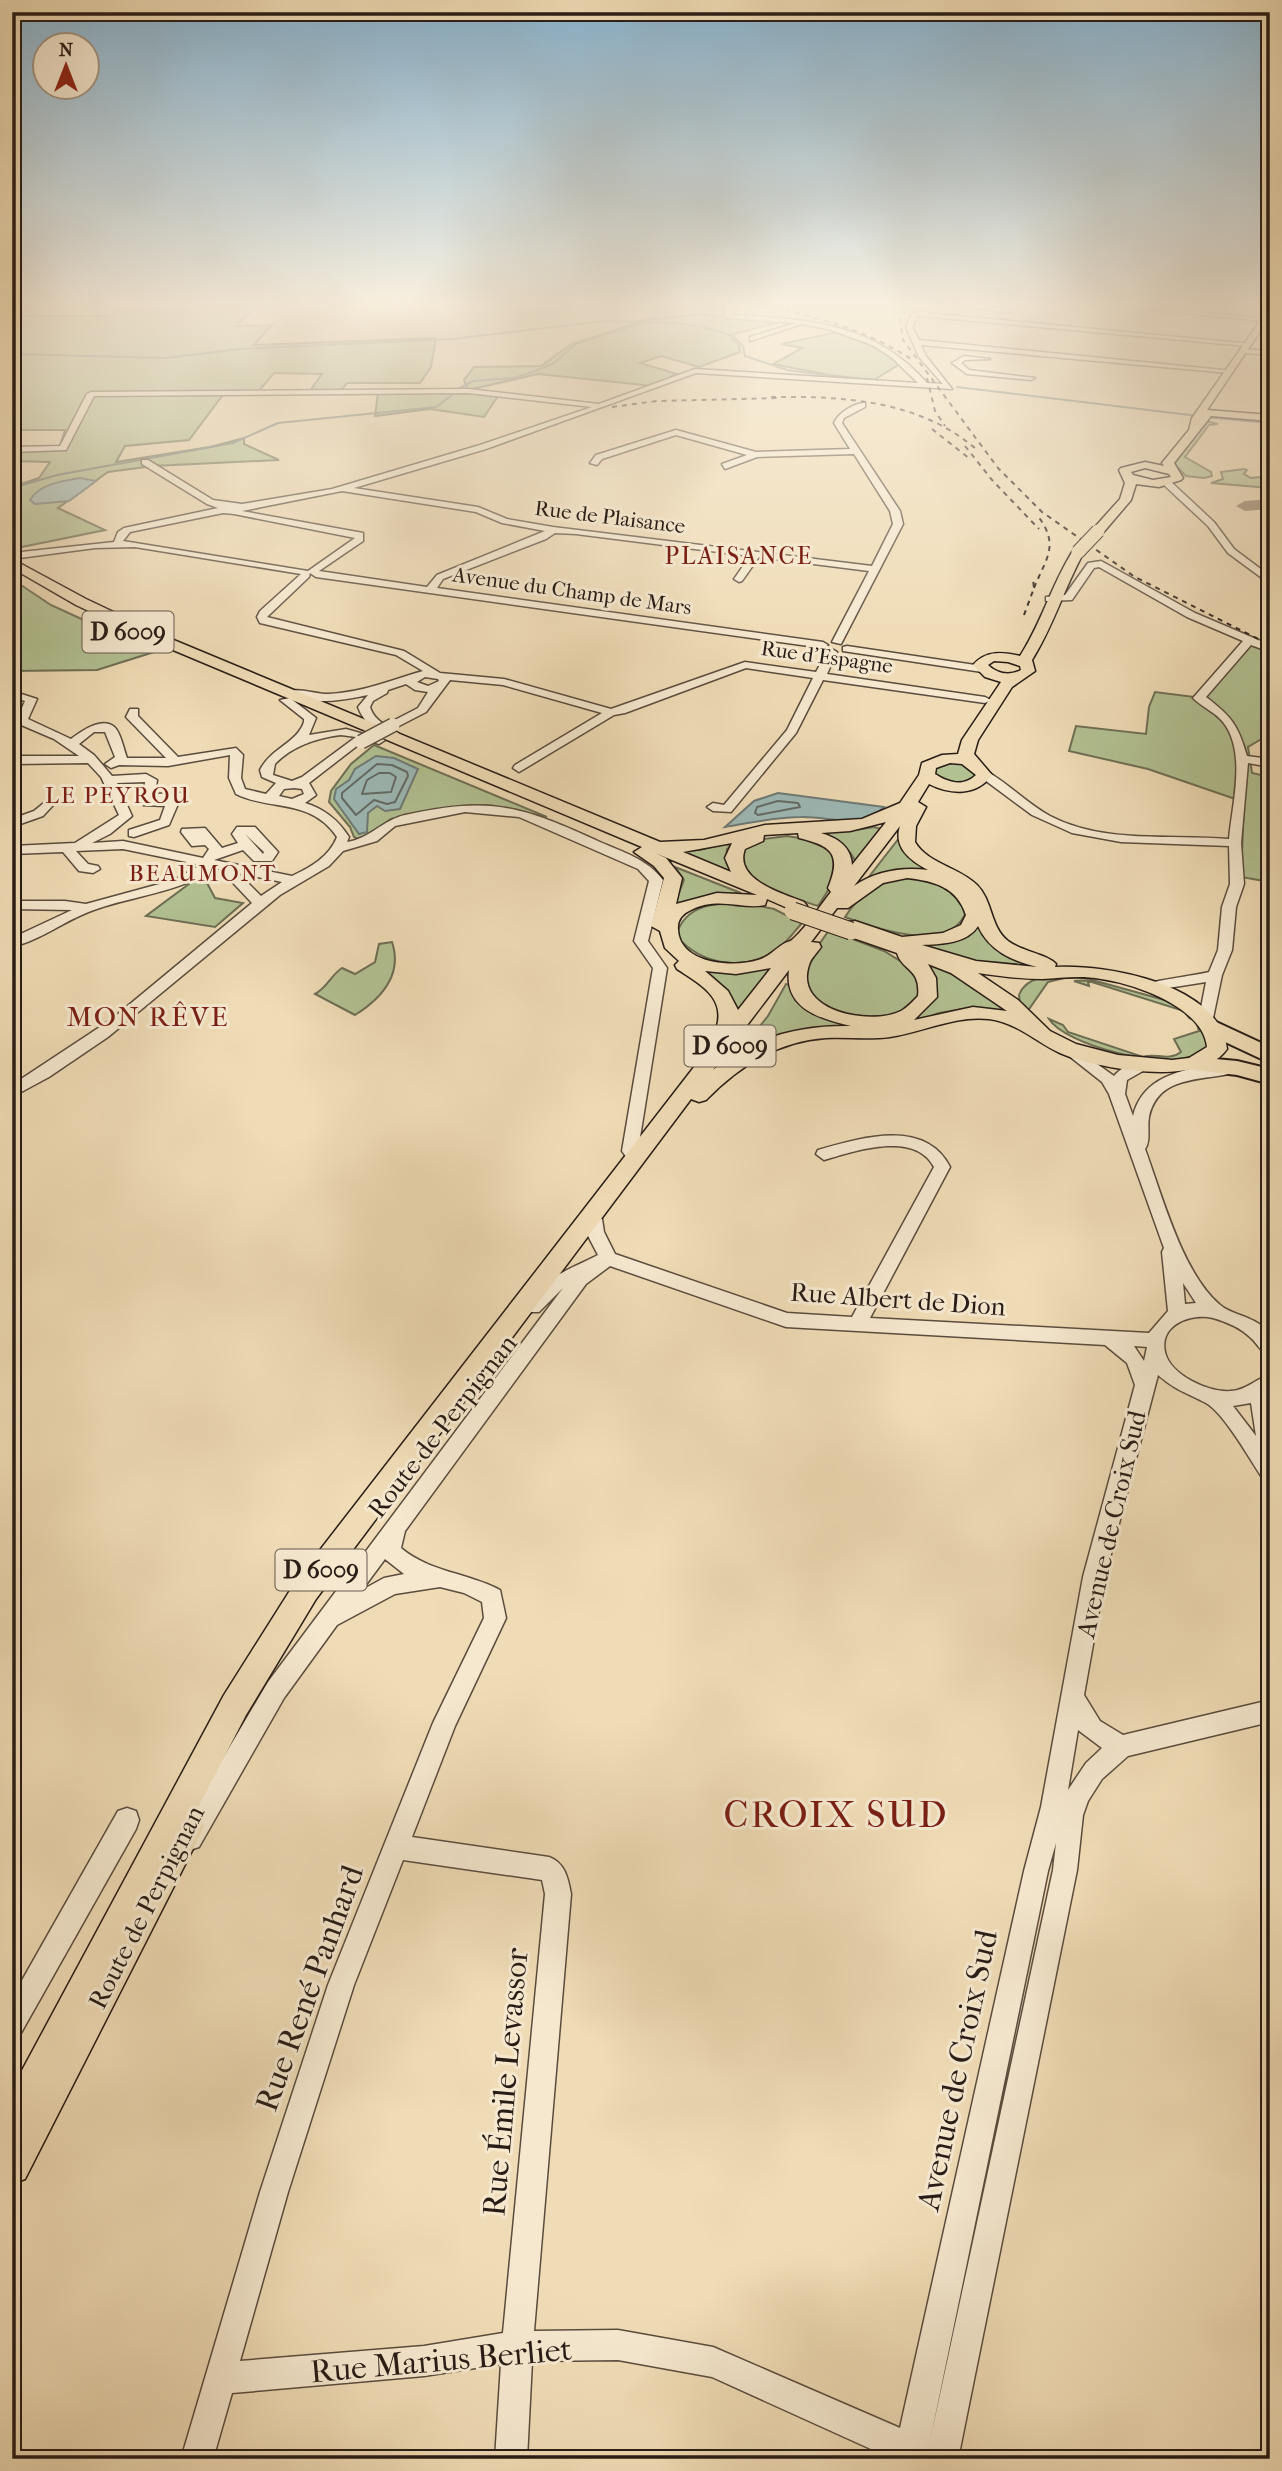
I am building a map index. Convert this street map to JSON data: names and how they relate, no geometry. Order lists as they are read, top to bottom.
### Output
{
  "streets": {
    "main road": ["D 6009", "Route de Perpignan"],
    "street": [
      "Rue de Plaisance",
      "Avenue du Champ de Mars",
      "Rue d'Espagne",
      "Rue Albert de Dion",
      "Avenue de Croix Sud",
      "Rue René Panhard",
      "Rue Émile Levassor",
      "Rue Marius Berliet"
    ]
  },
  "crossings": [
    ["Avenue du Champ de Mars", "D 6009"],
    ["D 6009", "Route de Perpignan"],
    ["Rue Albert de Dion", "Avenue de Croix Sud"],
    ["Avenue de Croix Sud", "Rue Marius Berliet"],
    ["Rue René Panhard", "Rue Émile Levassor"],
    ["Rue René Panhard", "Rue Marius Berliet"],
    ["Rue Émile Levassor", "Rue Marius Berliet"]
  ],
  "districts": [
    "PLAISANCE",
    "LE PEYROU",
    "BEAUMONT",
    "MON RÊVE",
    "CROIX SUD"
  ],
  "north": "top"
}
